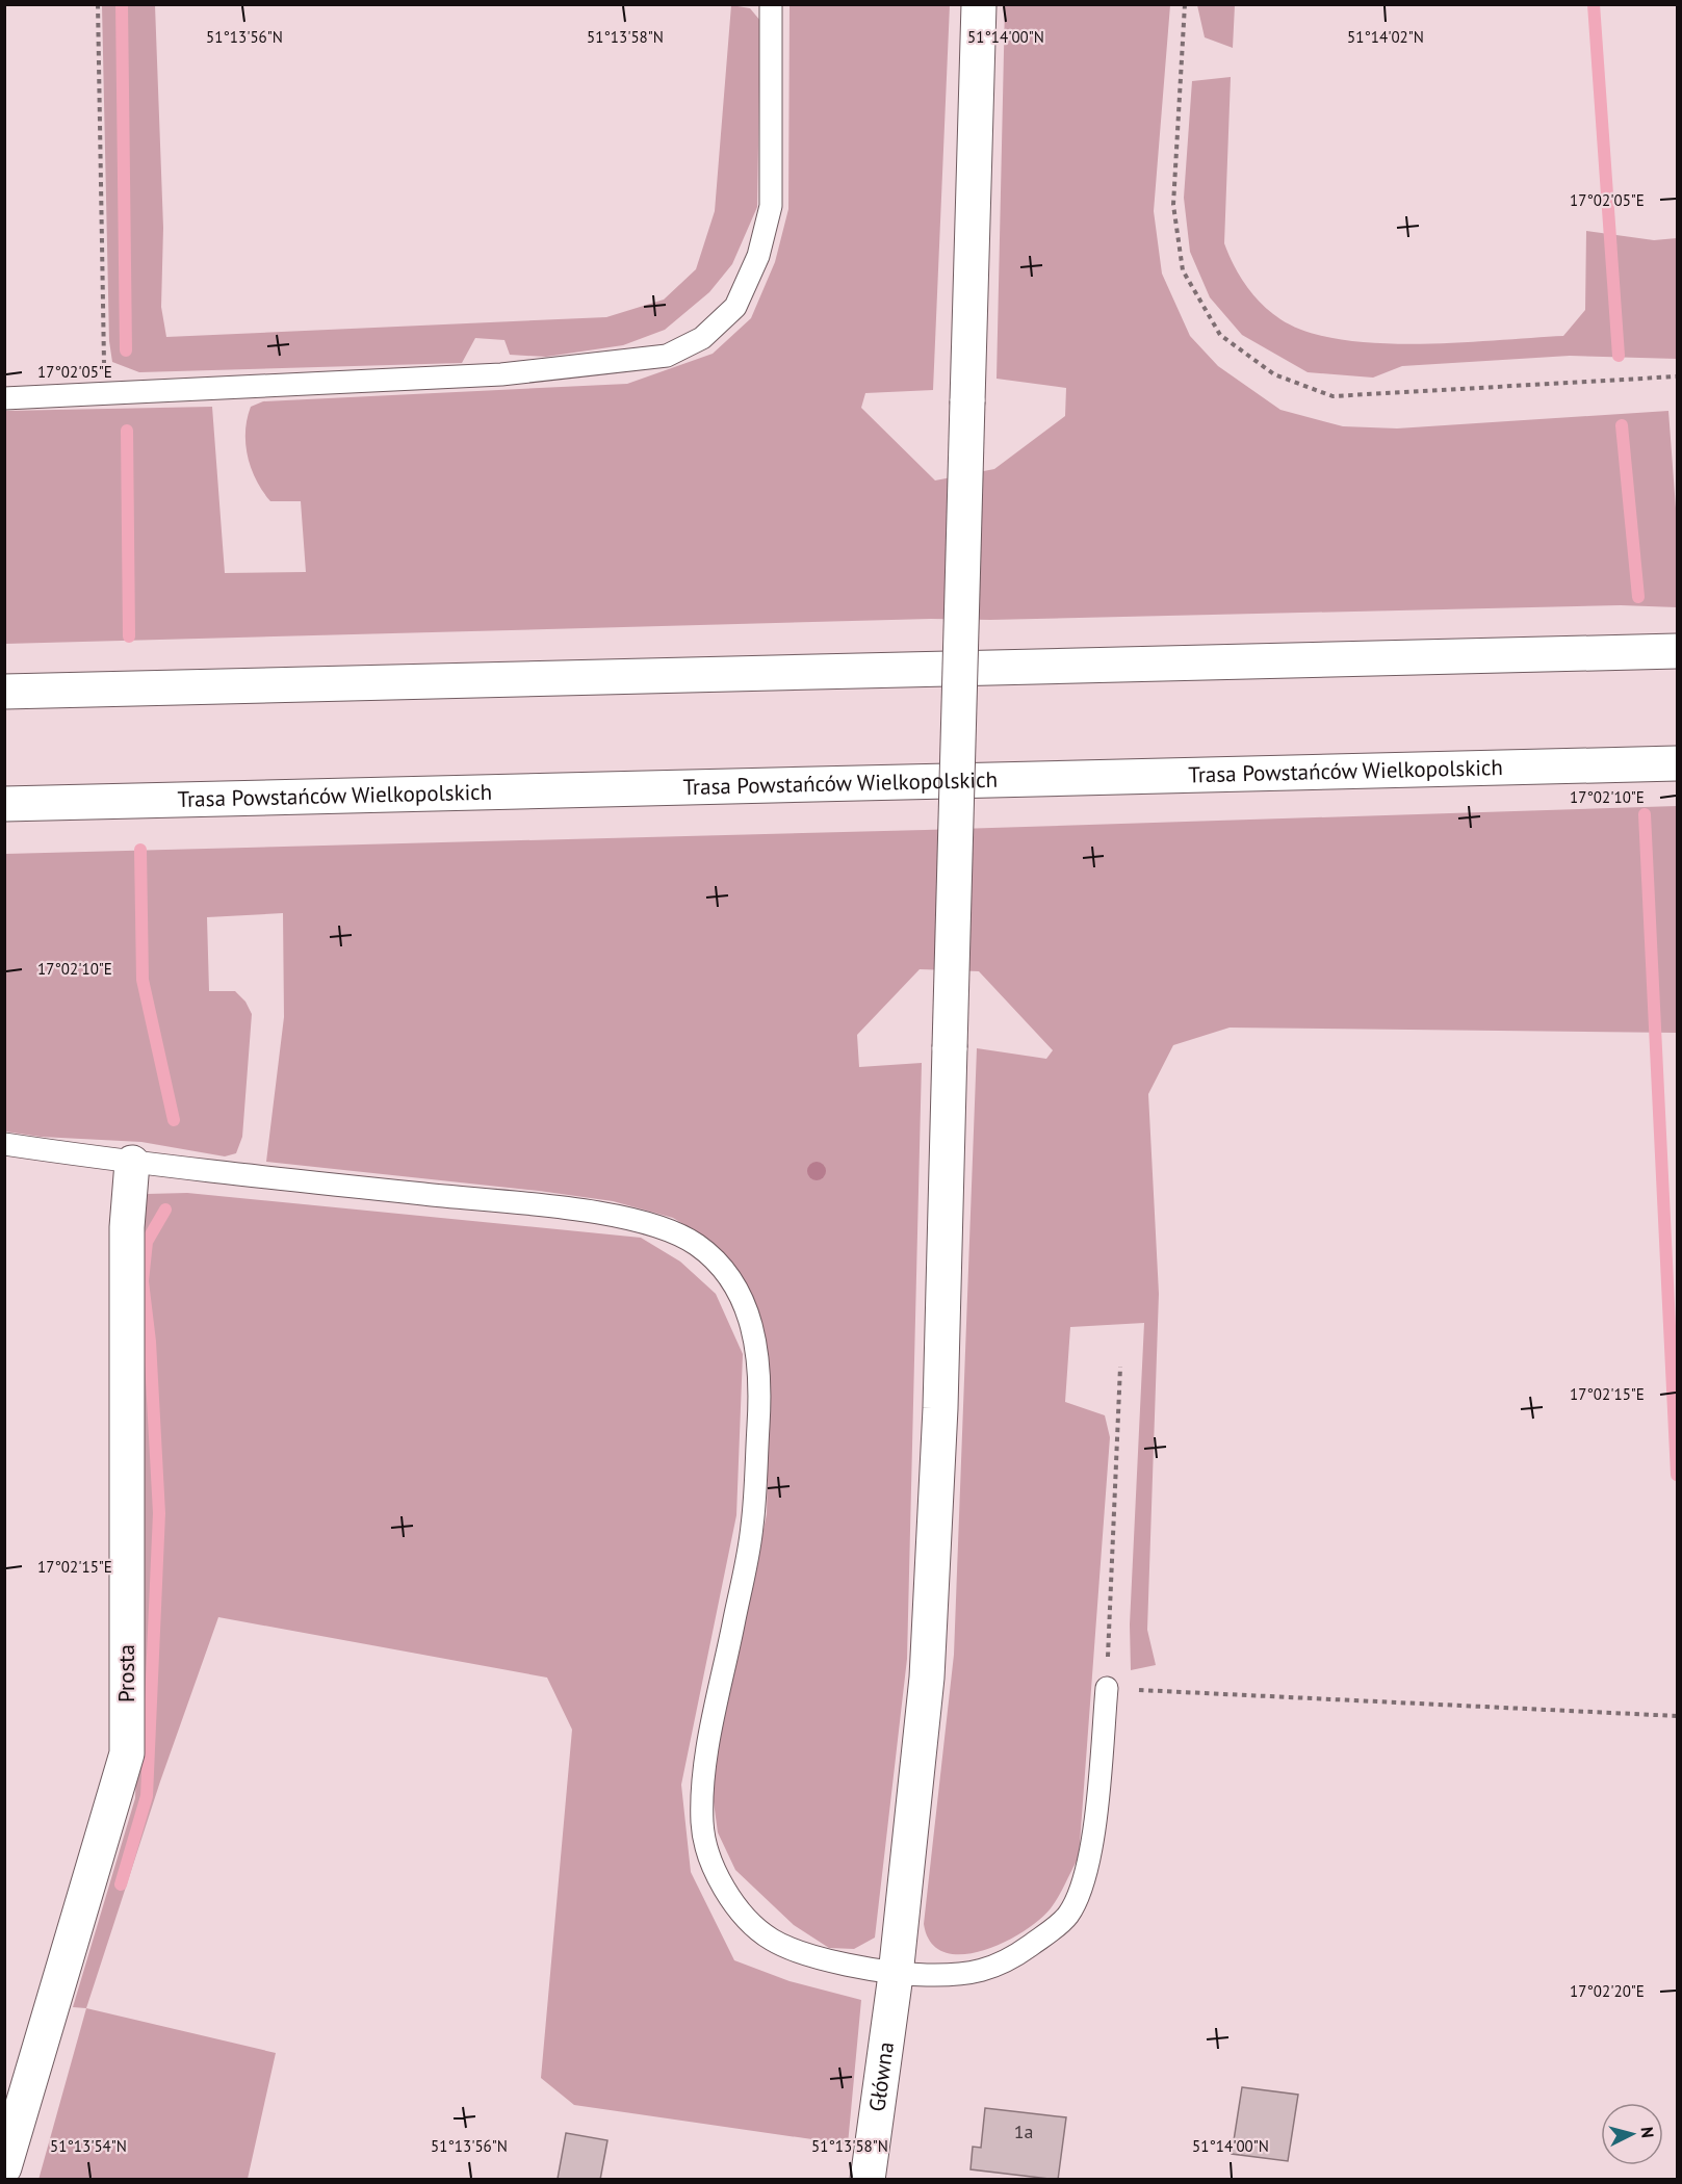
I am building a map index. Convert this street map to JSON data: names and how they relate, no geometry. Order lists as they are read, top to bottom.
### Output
{
  "streets": {
    "main road": ["Trasa Powstańców Wielkopolskich", "Prosta", "Główna"]
  },
  "house_numbers": ["1a"],
  "north": "right",
  "coordinates": [
    "51°13'56\"N",
    "51°13'58\"N",
    "51°14'00\"N",
    "51°14'02\"N",
    "17°02'05\"E",
    "17°02'10\"E",
    "17°02'15\"E",
    "17°02'20\"E",
    "51°13'54\"N"
  ]
}
